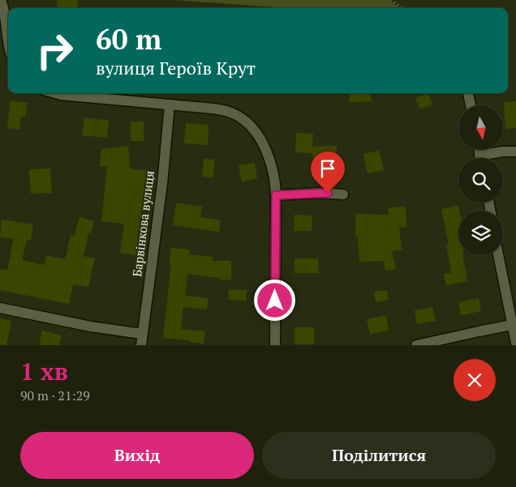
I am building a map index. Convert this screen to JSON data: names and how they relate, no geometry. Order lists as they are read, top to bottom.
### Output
{
  "streets": {
    "street": ["Барвінкова вулиця"]
  },
  "north": "bottom",
  "page": {
    "turn": ["60 m", "вулиця Героїв Крут"],
    "heading": ["1 хв", "90 m · 21:29"],
    "buttons": ["Вихід", "Поділитися"]
  }
}
